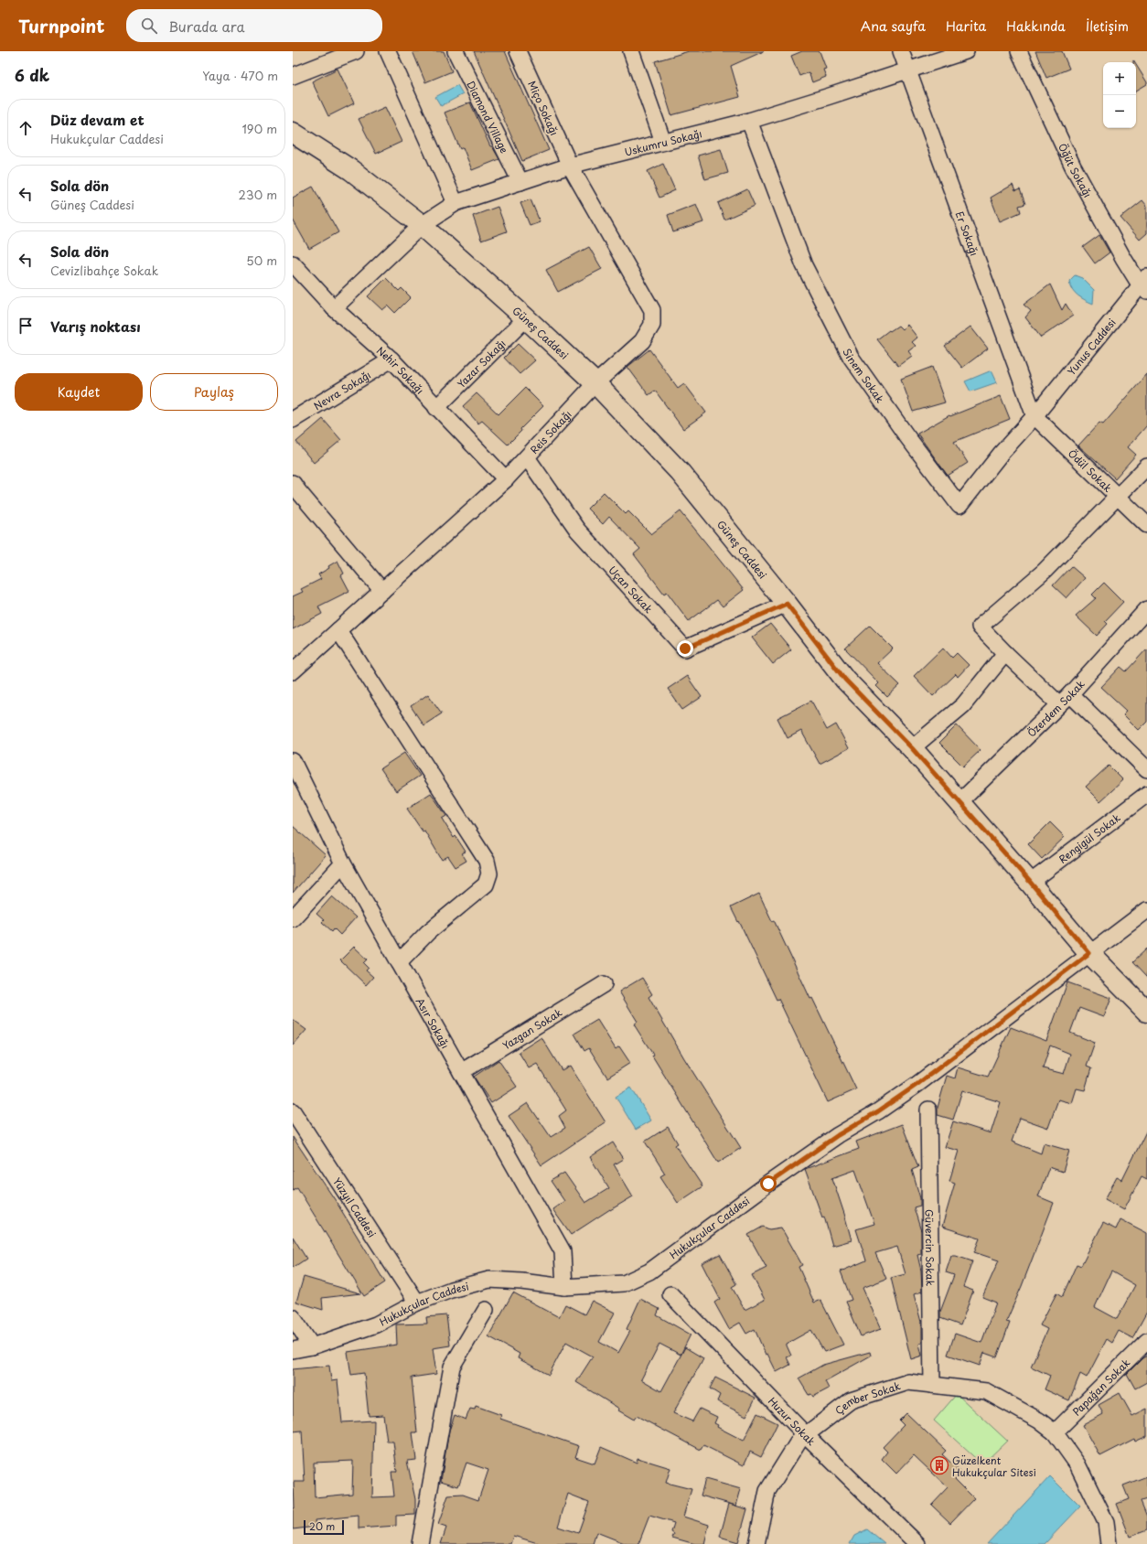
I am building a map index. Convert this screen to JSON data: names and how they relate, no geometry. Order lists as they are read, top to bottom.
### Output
{
  "streets": {
    "main road": ["Güneş Caddesi"],
    "street": [
      "Miço Sokağı",
      "Diamond Village",
      "Uskumru Sokağı",
      "Öğüt Sokağı",
      "Er Sokağı",
      "Yunus Caddesi",
      "Yazar Sokağı",
      "Nehir Sokağı",
      "Sinem Sokak",
      "Nevra Sokağı",
      "Reis Sokağı",
      "Ödül Sokak",
      "Uçan Sokak",
      "Özerdem Sokak",
      "Rengigül Sokak",
      "Asır Sokağı",
      "Yazgan Sokak",
      "Yüzyıl Caddesi",
      "Hukukçular Caddesi",
      "Güvercin Sokak",
      "Papağan Sokak",
      "Çember Sokak",
      "Huzur Sokak"
    ]
  },
  "crossings": [
    ["Miço Sokağı", "Uskumru Sokağı"],
    ["Miço Sokağı", "Güneş Caddesi"],
    ["Miço Sokağı", "Reis Sokağı"],
    ["Diamond Village", "Uskumru Sokağı"],
    ["Uskumru Sokağı", "Er Sokağı"],
    ["Uskumru Sokağı", "Güneş Caddesi"],
    ["Uskumru Sokağı", "Nehir Sokağı"],
    ["Uskumru Sokağı", "Sinem Sokak"],
    ["Öğüt Sokağı", "Yunus Caddesi"],
    ["Er Sokağı", "Yunus Caddesi"],
    ["Er Sokağı", "Sinem Sokak"],
    ["Er Sokağı", "Ödül Sokak"],
    ["Güneş Caddesi", "Yazar Sokağı"],
    ["Güneş Caddesi", "Reis Sokağı"],
    ["Güneş Caddesi", "Uçan Sokak"],
    ["Güneş Caddesi", "Özerdem Sokak"],
    ["Güneş Caddesi", "Rengigül Sokak"],
    ["Güneş Caddesi", "Hukukçular Caddesi"],
    ["Yunus Caddesi", "Sinem Sokak"],
    ["Yunus Caddesi", "Ödül Sokak"],
    ["Yazar Sokağı", "Nehir Sokağı"],
    ["Nehir Sokağı", "Nevra Sokağı"],
    ["Nehir Sokağı", "Reis Sokağı"],
    ["Sinem Sokak", "Ödül Sokak"],
    ["Reis Sokağı", "Uçan Sokak"],
    ["Asır Sokağı", "Yazgan Sokak"],
    ["Asır Sokağı", "Hukukçular Caddesi"],
    ["Yüzyıl Caddesi", "Hukukçular Caddesi"],
    ["Güvercin Sokak", "Çember Sokak"],
    ["Papağan Sokak", "Çember Sokak"],
    ["Çember Sokak", "Huzur Sokak"]
  ],
  "places": {
    "building": ["Güzelkent Hukukçular Sitesi"]
  },
  "scale_bar": "20 m",
  "page": {
    "header": "Turnpoint",
    "search": "Burada ara",
    "nav": [
      "Ana sayfa",
      "Harita",
      "Hakkında",
      "İletişim"
    ],
    "heading": ["6 dk", "Yaya · 470 m"],
    "map_buttons": ["+", "−"],
    "list": [
      ["Düz devam et", "Hukukçular Caddesi", "190 m"],
      ["Sola dön", "Güneş Caddesi", "230 m"],
      ["Sola dön", "Cevizlibahçe Sokak", "50 m"],
      "Varış noktası"
    ],
    "buttons": ["Kaydet", "Paylaş"],
    "scale": "20 m"
  }
}
